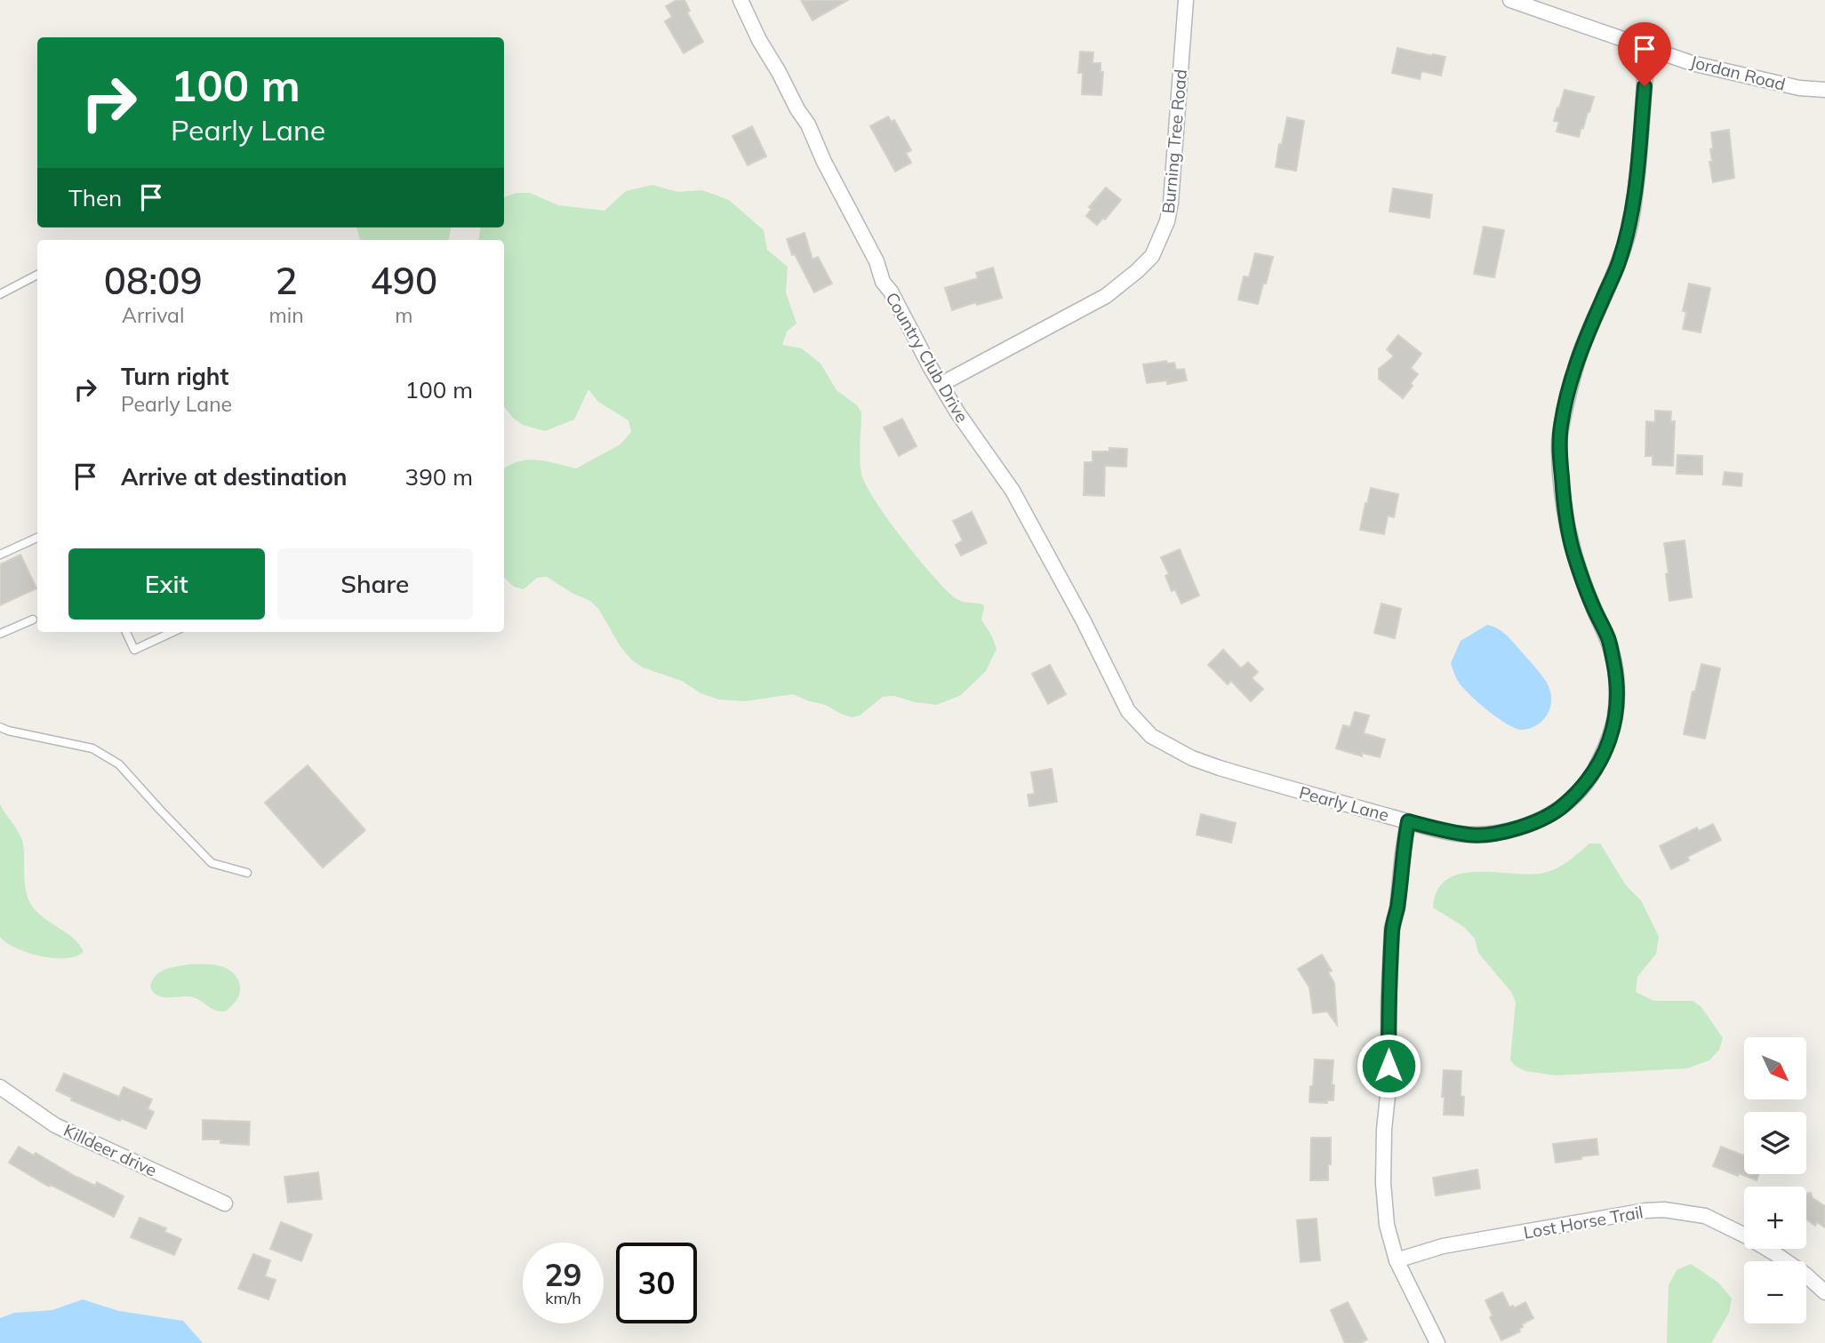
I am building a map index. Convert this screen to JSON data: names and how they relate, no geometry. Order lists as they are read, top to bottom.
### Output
{
  "streets": {
    "street": [
      "Jordan Road",
      "Burning Tree Road",
      "Country Club Drive",
      "Pearly Lane",
      "Killdeer drive",
      "Lost Horse Trail"
    ]
  },
  "crossings": [
    ["Jordan Road", "Pearly Lane"],
    ["Burning Tree Road", "Country Club Drive"],
    ["Country Club Drive", "Pearly Lane"]
  ],
  "north": "bottom right",
  "page": {
    "turn": ["100 m", "Pearly Lane"],
    "then": "Then",
    "eta": [
      "08:09",
      "Arrival",
      "2",
      "min",
      "490",
      "m"
    ],
    "list": [
      {
        "name": "Turn right",
        "note": "Pearly Lane",
        "value": "100 m"
      },
      {
        "name": "Arrive at destination",
        "value": "390 m"
      }
    ],
    "buttons": ["Exit", "Share"],
    "map_buttons": ["+", "−"],
    "speed": "29 km/h",
    "limit": "30"
  }
}
